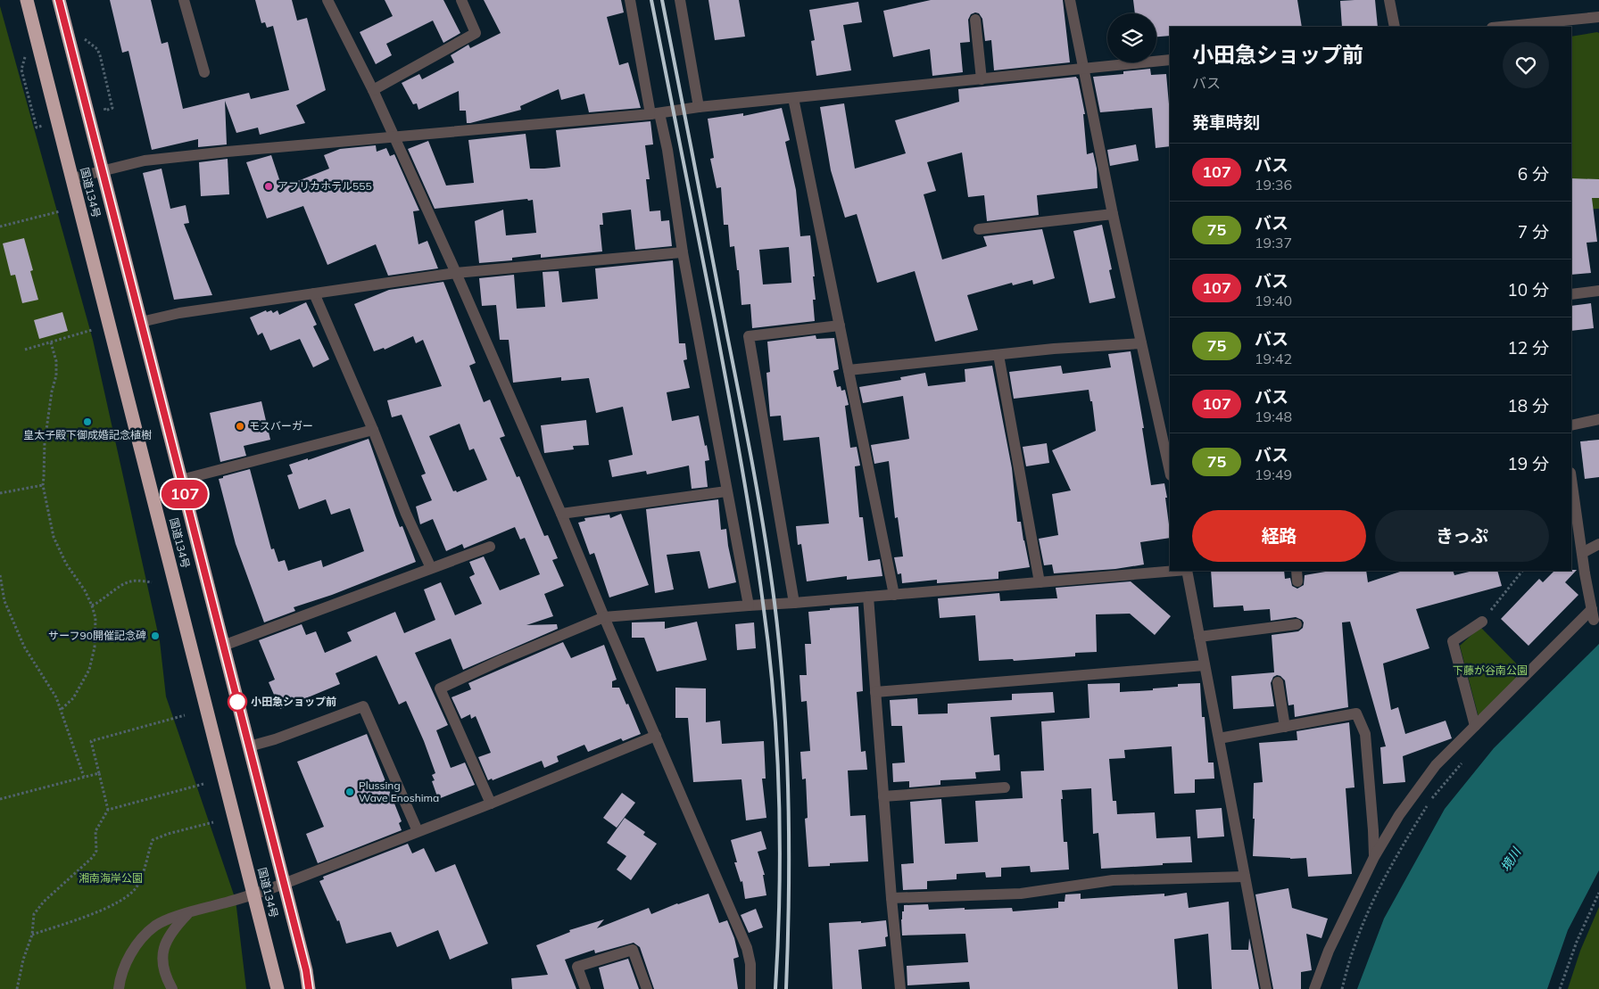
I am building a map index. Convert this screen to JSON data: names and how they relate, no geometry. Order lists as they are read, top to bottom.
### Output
{
  "streets": {
    "highway": ["国道134号"]
  },
  "water": ["境川"],
  "parks": ["下藤が谷南公園", "湘南海岸公園"],
  "places": [
    "アフリカホテル555",
    "皇太子殿下御成婚記念植樹",
    "モスバーガー",
    "サーフ90開催記念碑",
    "小田急ショップ前",
    "Plussing Wave Enoshima"
  ],
  "lines": ["bus line 107"],
  "page": {
    "on_map": "107",
    "heading": [
      ["小田急ショップ前", "バス"],
      "発車時刻"
    ],
    "list": [
      {
        "mark": "107",
        "name": "バス",
        "note": "19:36",
        "value": "6 分"
      },
      {
        "mark": "75",
        "name": "バス",
        "note": "19:37",
        "value": "7 分"
      },
      {
        "mark": "107",
        "name": "バス",
        "note": "19:40",
        "value": "10 分"
      },
      {
        "mark": "75",
        "name": "バス",
        "note": "19:42",
        "value": "12 分"
      },
      {
        "mark": "107",
        "name": "バス",
        "note": "19:48",
        "value": "18 分"
      },
      {
        "mark": "75",
        "name": "バス",
        "note": "19:49",
        "value": "19 分"
      }
    ],
    "buttons": ["経路", "きっぷ"]
  }
}
